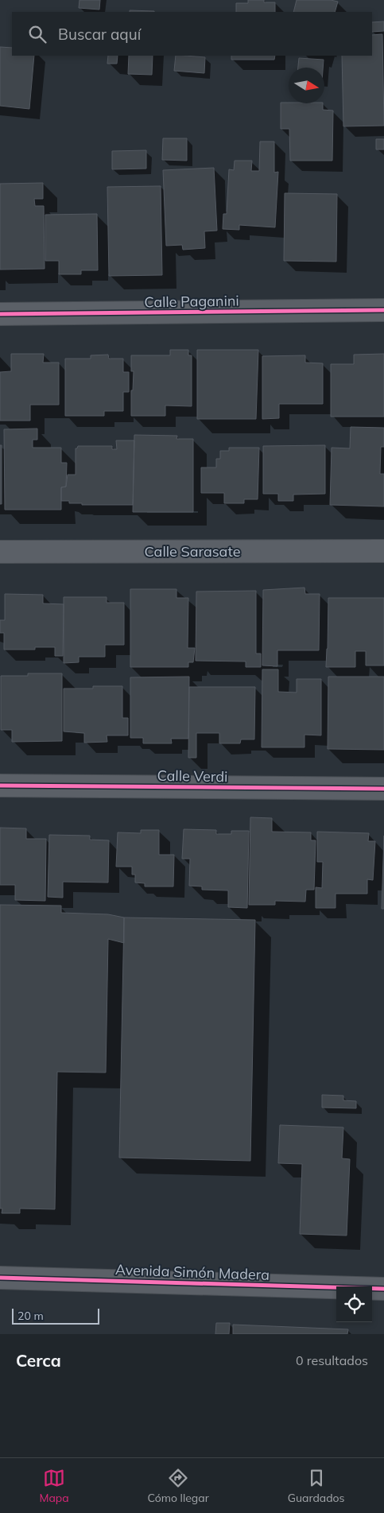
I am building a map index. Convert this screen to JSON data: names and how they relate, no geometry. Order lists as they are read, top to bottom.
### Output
{
  "streets": {
    "street": [
      "Calle Paganini",
      "Calle Sarasate",
      "Calle Verdi",
      "Avenida Simón Madera"
    ]
  },
  "scale_bar": "20 m",
  "north": "right",
  "page": {
    "search": "Buscar aquí",
    "scale": "20 m",
    "heading": ["Cerca", "0 resultados"],
    "nav": ["Mapa", "Cómo llegar", "Guardados"]
  }
}
